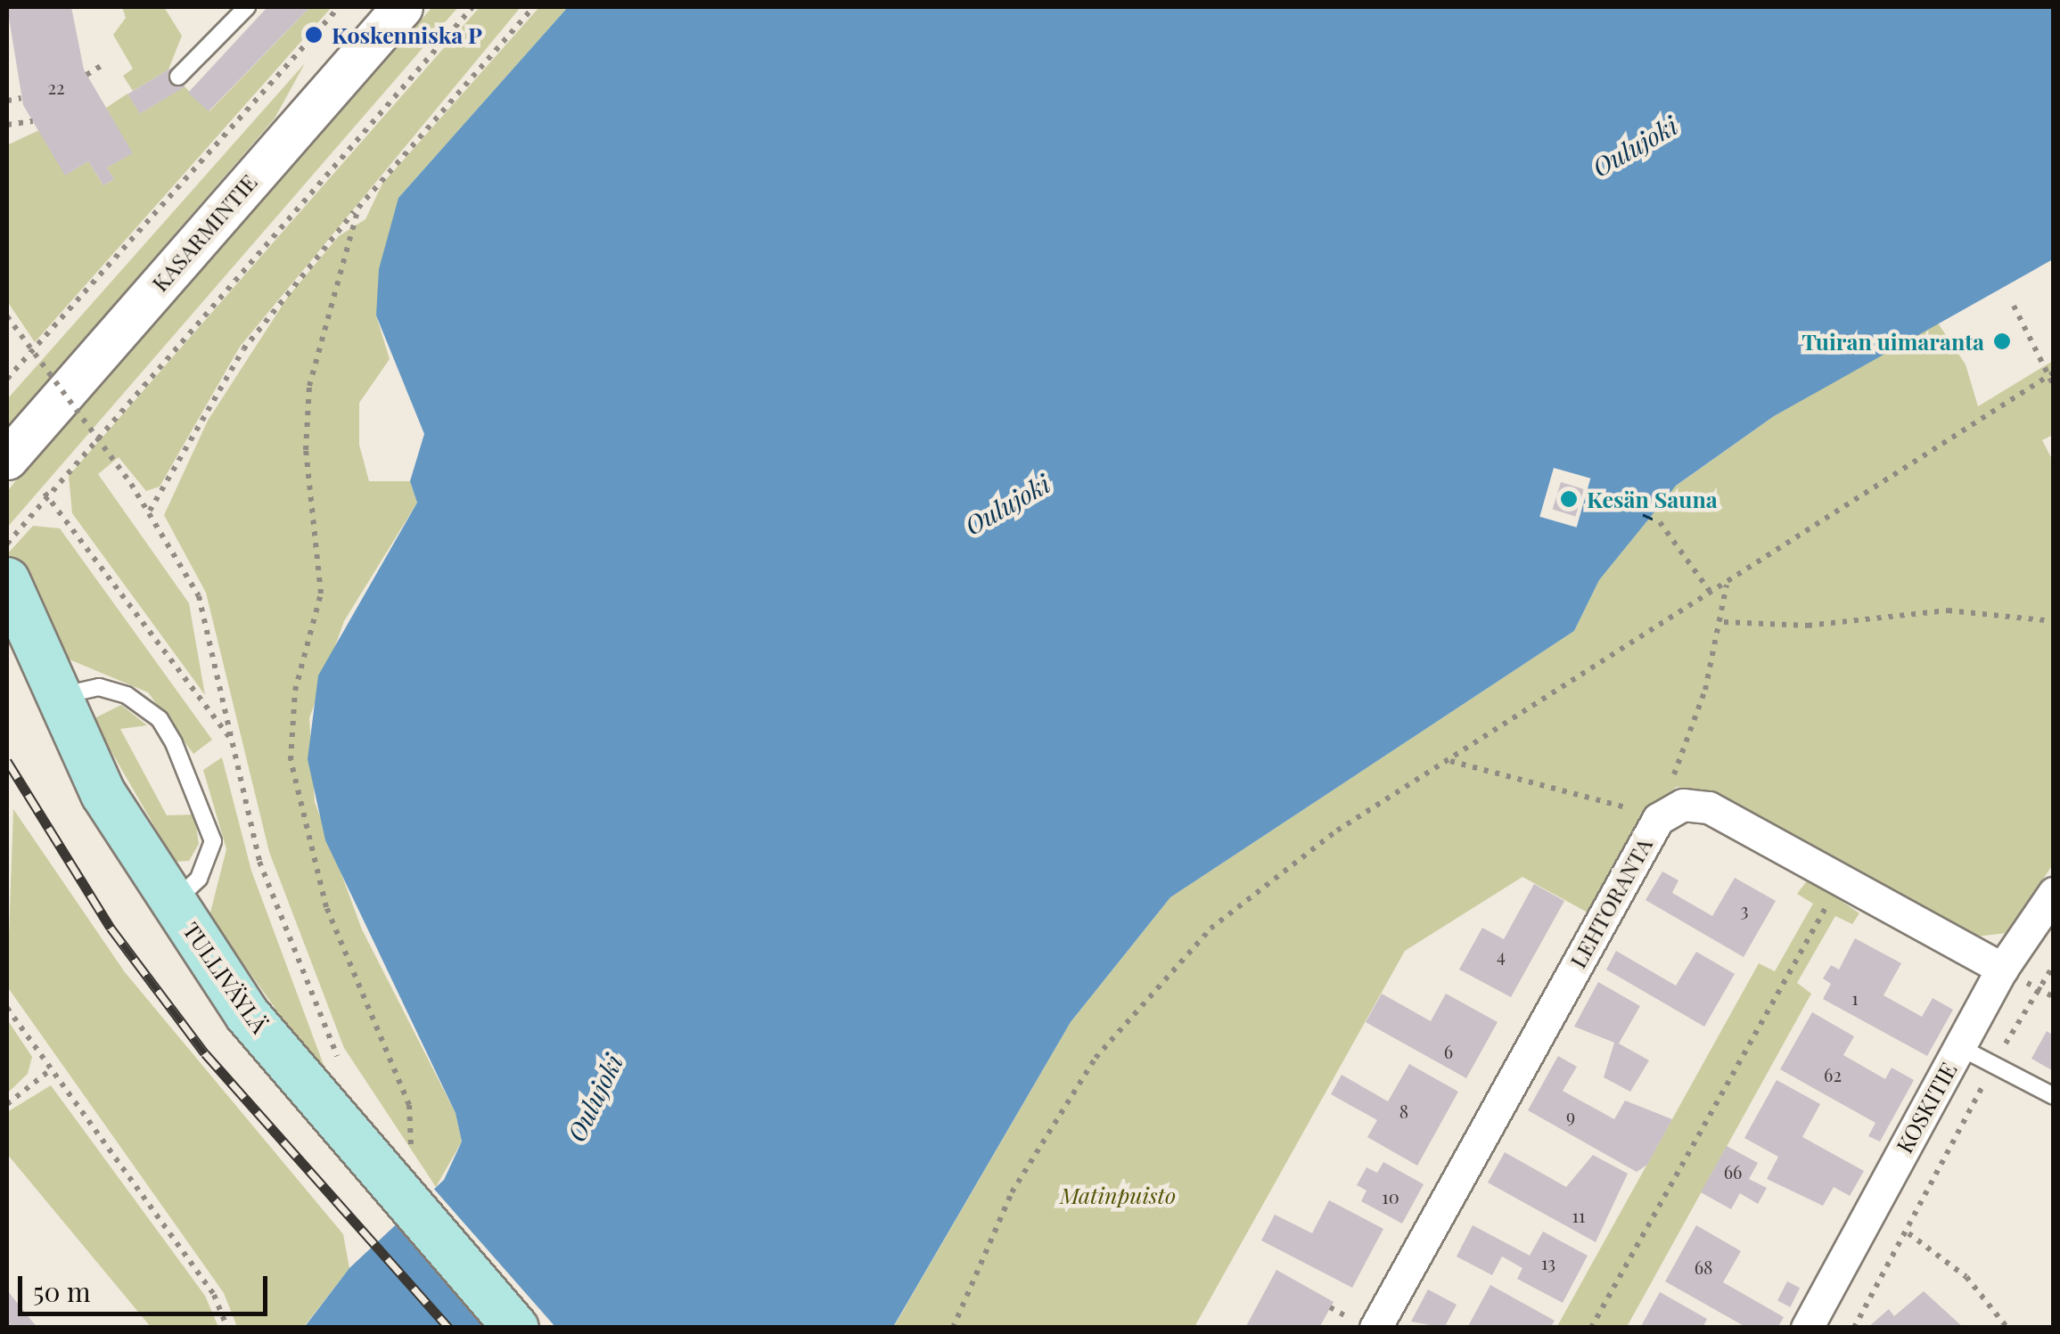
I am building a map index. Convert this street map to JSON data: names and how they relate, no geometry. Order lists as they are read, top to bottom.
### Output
{
  "streets": {
    "main road": ["TULLIVÄYLÄ"],
    "street": ["KASARMINTIE", "LEHTORANTA", "KOSKITIE"]
  },
  "crossings": [
    ["LEHTORANTA", "KOSKITIE"]
  ],
  "water": ["Oulujoki"],
  "parks": ["Matinpuisto"],
  "places": ["Koskenniska P", "Tuiran uimaranta", "Kesän Sauna"],
  "house_numbers": [
    "22",
    "3",
    "4",
    "1",
    "6",
    "62",
    "8",
    "9",
    "66",
    "10",
    "11",
    "13",
    "68"
  ],
  "scale_bar": "50 m"
}
